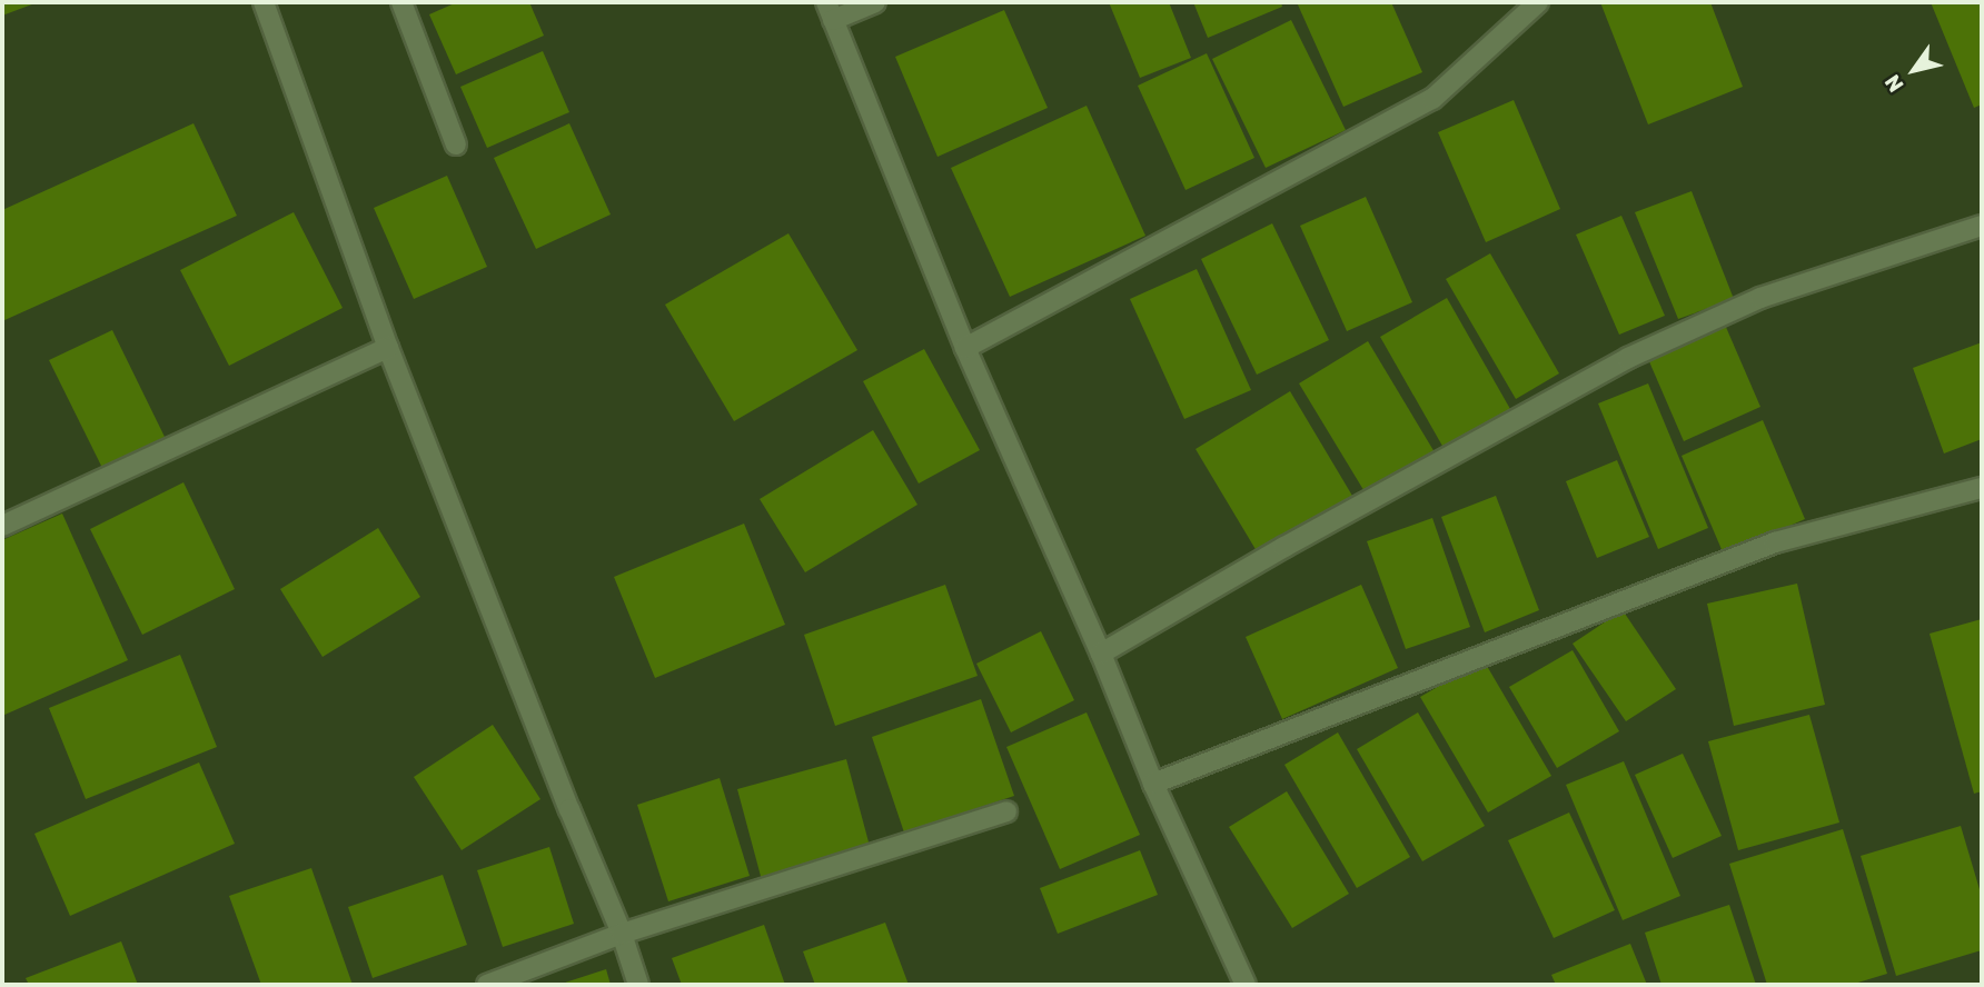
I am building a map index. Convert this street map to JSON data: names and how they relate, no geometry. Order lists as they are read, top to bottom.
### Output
{
  "north": "bottom left"
}
